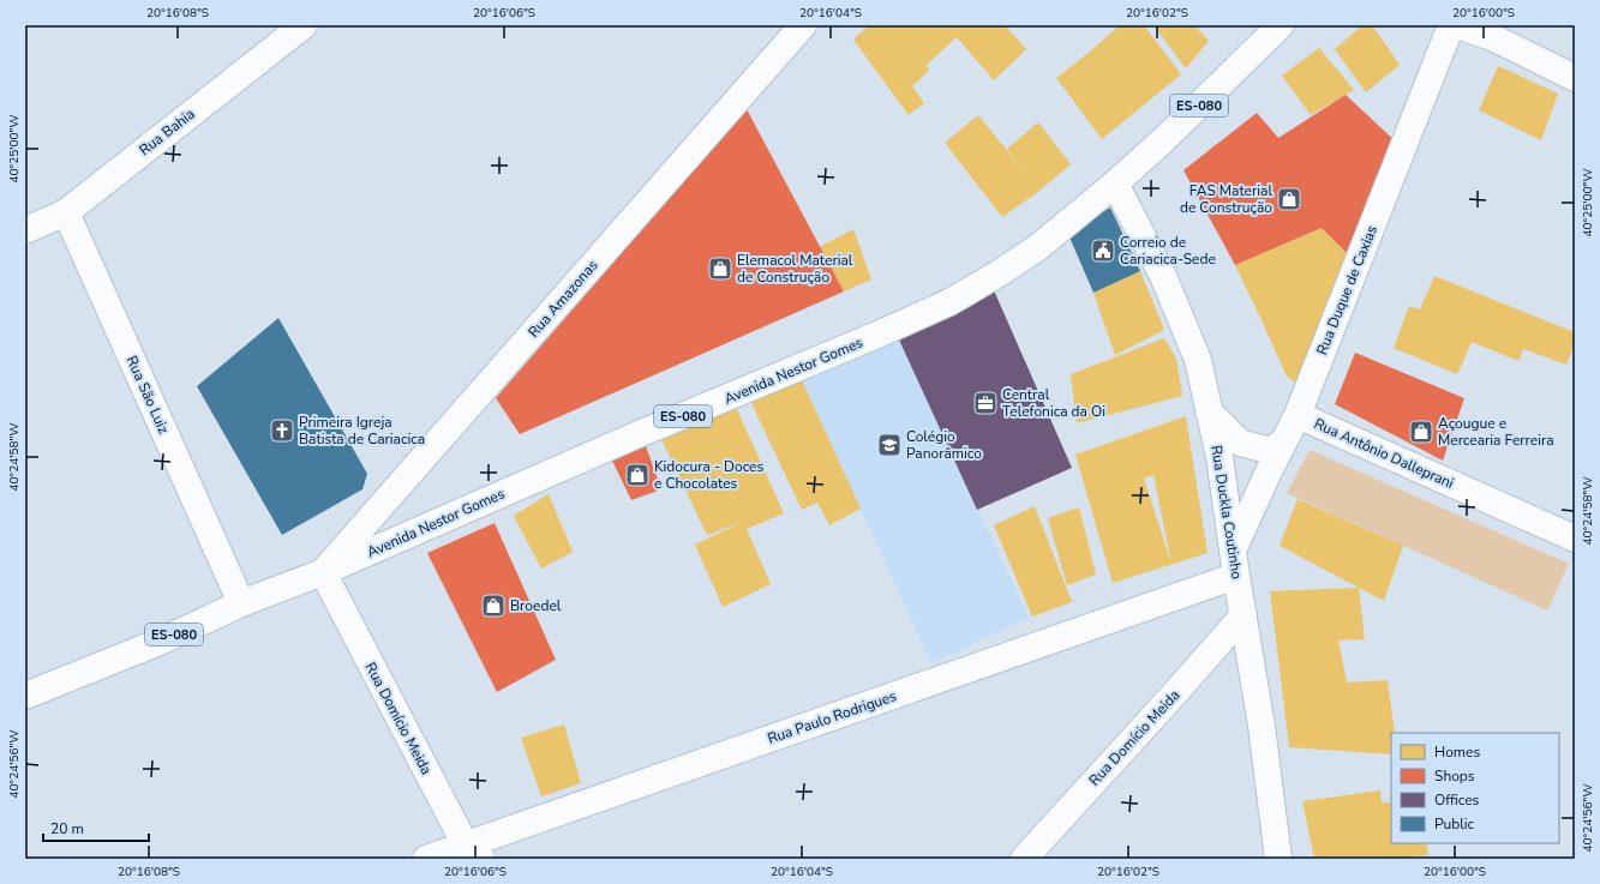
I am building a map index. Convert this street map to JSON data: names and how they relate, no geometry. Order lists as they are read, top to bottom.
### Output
{
  "streets": {
    "street": [
      "ES-080",
      "Rua Bahia",
      "Rua Duque de Caxias",
      "Rua Amazonas",
      "Avenida Nestor Gomes",
      "Rua São Luiz",
      "Rua Antônio Dalleprani",
      "Rua Duckla Coutinho",
      "Rua Paulo Rodrigues",
      "Rua Domício Meida"
    ]
  },
  "crossings": [
    ["Rua Bahia", "Rua São Luiz"],
    ["Rua Duque de Caxias", "Rua Antônio Dalleprani"],
    ["Rua Duque de Caxias", "Rua Duckla Coutinho"],
    ["Rua Amazonas", "Avenida Nestor Gomes"],
    ["Rua Amazonas", "Rua Domício Meida"],
    ["Avenida Nestor Gomes", "Rua São Luiz"],
    ["Avenida Nestor Gomes", "Rua Duckla Coutinho"],
    ["Avenida Nestor Gomes", "Rua Domício Meida"],
    ["Rua Duckla Coutinho", "Rua Paulo Rodrigues"],
    ["Rua Duckla Coutinho", "Rua Domício Meida"],
    ["Rua Paulo Rodrigues", "Rua Domício Meida"]
  ],
  "places": {
    "shop": [
      "FAS Material de Construção",
      "Elemacol Material de Construção",
      "Açougue e Mercearia Ferreira",
      "Kidocura - Doces e Chocolates",
      "Broedel"
    ],
    "public building": ["Correio de Cariacica-Sede"],
    "office": ["Central Telefonica da Oi"],
    "church": ["Primeira Igreja Batista de Cariacica"],
    "school or university": ["Colégio Panorâmico"]
  },
  "legend": [
    "Homes",
    "Shops",
    "Offices",
    "Public"
  ],
  "scale_bar": "20 m",
  "coordinates": [
    "20°16'08\"S",
    "20°16'06\"S",
    "20°16'04\"S",
    "20°16'02\"S",
    "20°16'00\"S",
    "40°25'00\"W",
    "40°24'58\"W",
    "40°24'56\"W"
  ]
}
